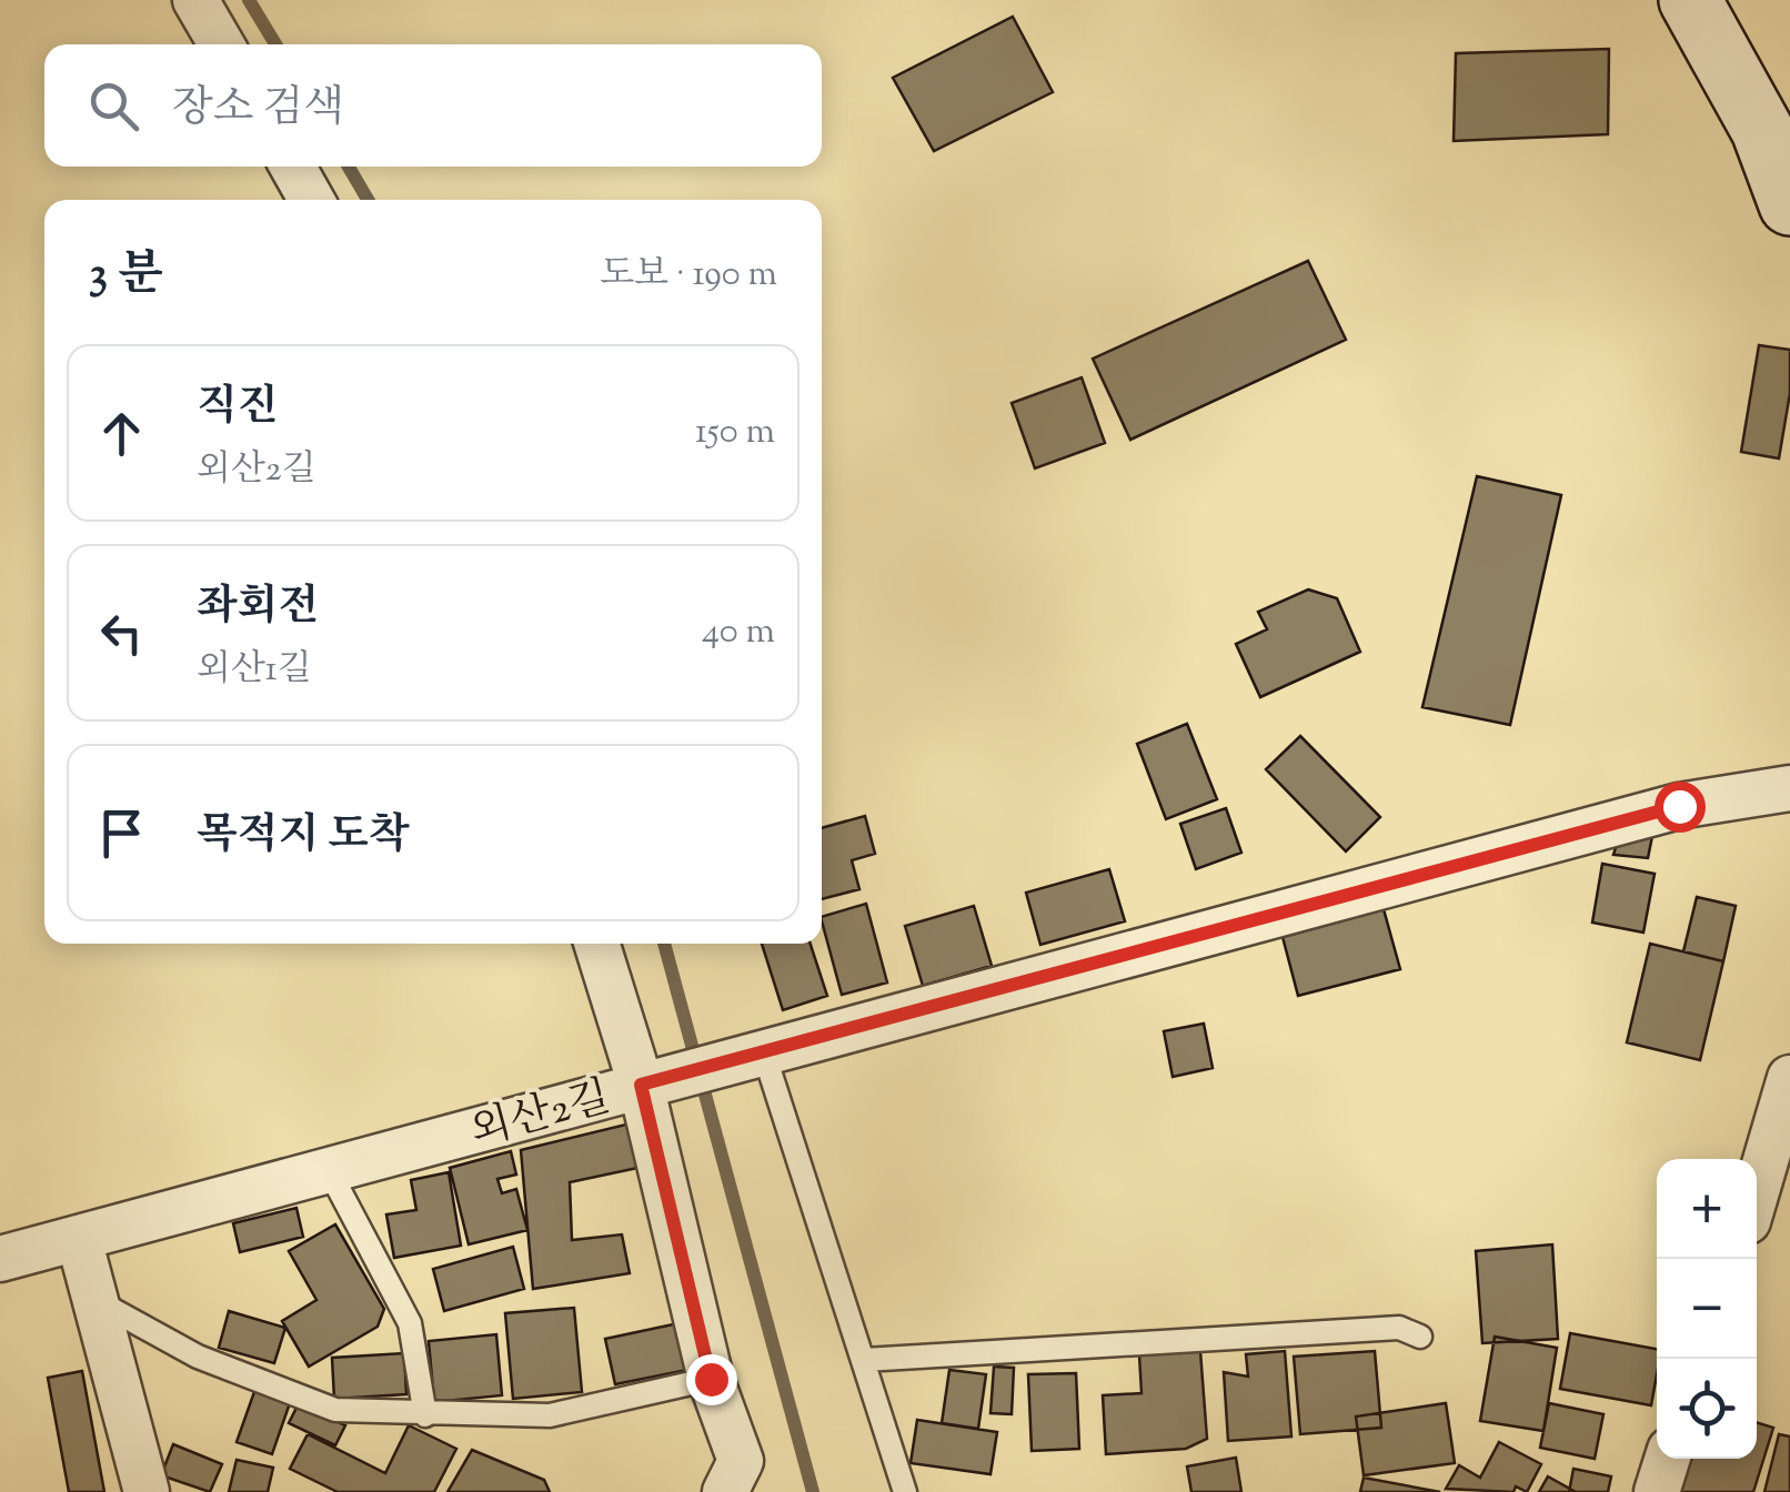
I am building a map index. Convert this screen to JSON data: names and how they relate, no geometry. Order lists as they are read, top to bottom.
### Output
{
  "streets": {
    "street": ["외산2길"]
  },
  "page": {
    "search": "장소 검색",
    "heading": ["3 분", "도보 · 190 m"],
    "list": [
      ["직진", "외산2길", "150 m"],
      ["좌회전", "외산1길", "40 m"],
      "목적지 도착"
    ],
    "map_buttons": ["+", "−"]
  }
}
